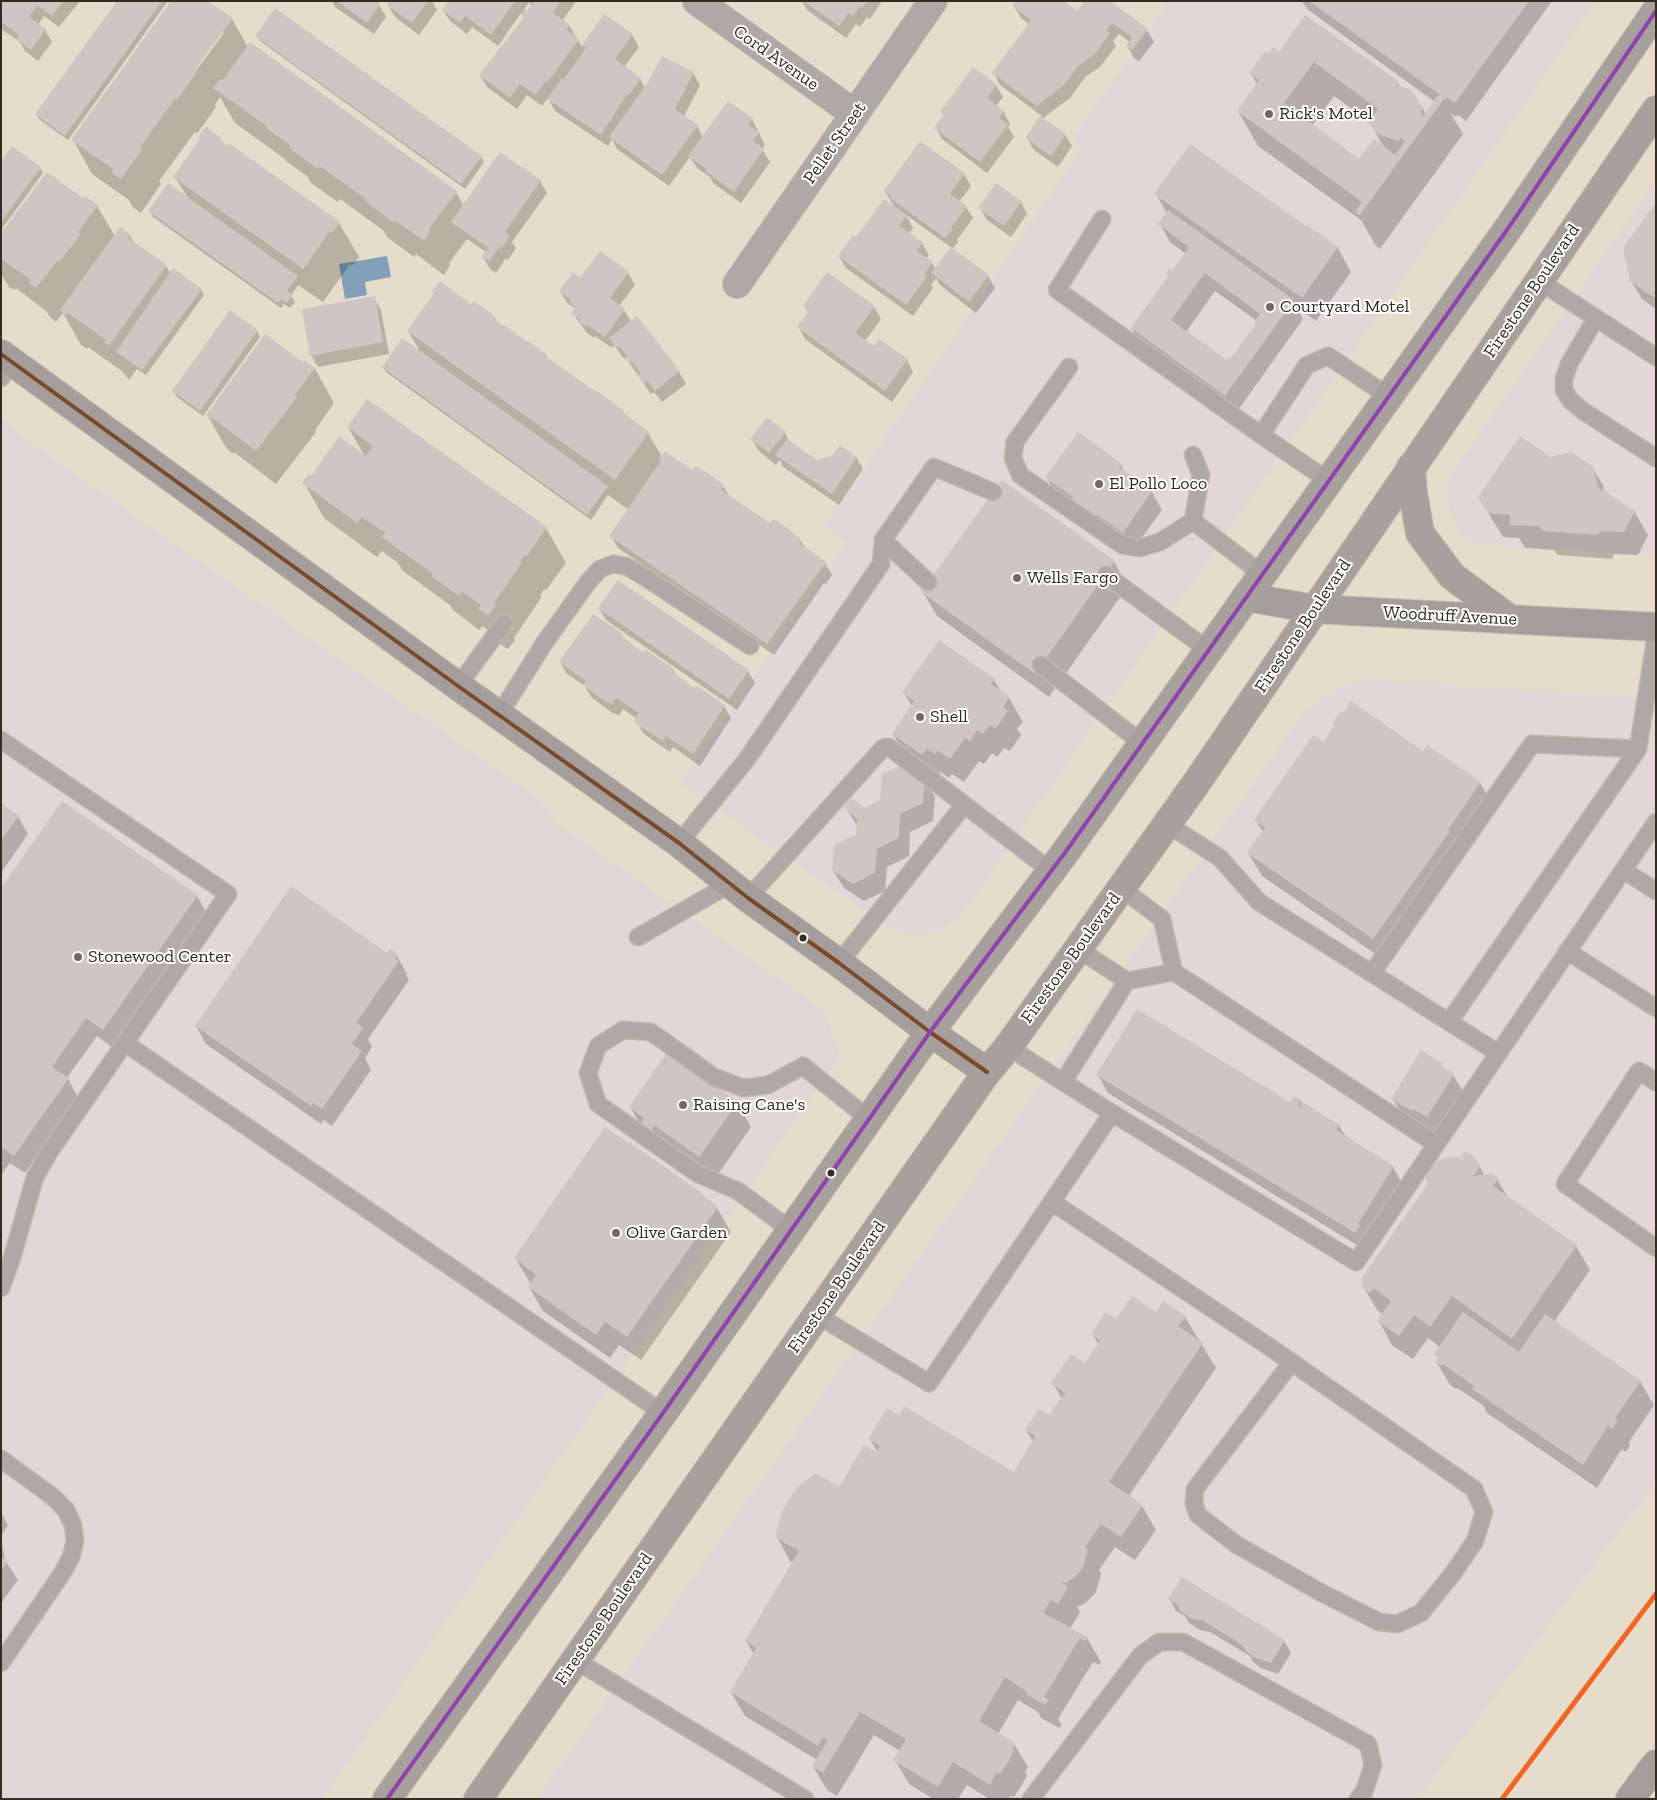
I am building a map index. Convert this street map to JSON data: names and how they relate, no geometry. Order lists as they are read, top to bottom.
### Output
{
  "streets": {
    "main road": ["Firestone Boulevard"],
    "street": ["Cord Avenue", "Pellet Street", "Woodruff Avenue"]
  },
  "crossings": [
    ["Cord Avenue", "Pellet Street"],
    ["Firestone Boulevard", "Woodruff Avenue"]
  ],
  "places": [
    "Rick's Motel",
    "Courtyard Motel",
    "El Pollo Loco",
    "Wells Fargo",
    "Shell",
    "Stonewood Center",
    "Raising Cane's",
    "Olive Garden"
  ]
}
